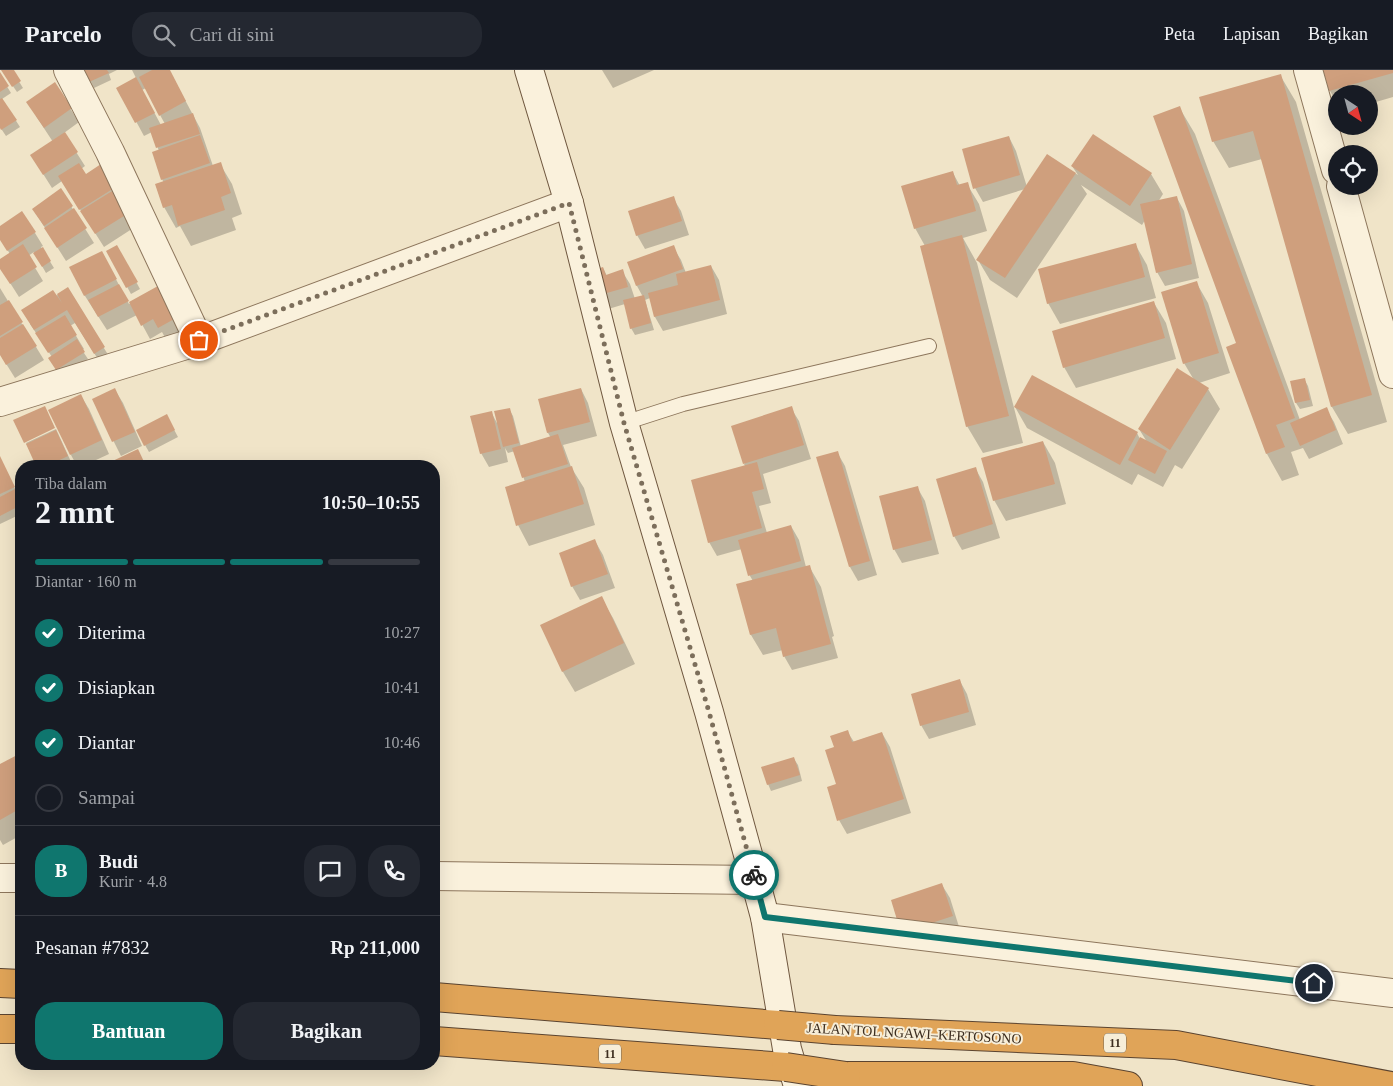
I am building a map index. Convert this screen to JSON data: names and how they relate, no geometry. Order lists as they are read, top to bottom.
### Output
{
  "streets": {
    "highway": ["JALAN TOL NGAWI–KERTOSONO", "11"]
  },
  "north": "bottom right",
  "page": {
    "header": "Parcelo",
    "search": "Cari di sini",
    "nav": ["Peta", "Lapisan", "Bagikan"],
    "heading": ["2 mnt", "Tiba dalam", "10:50–10:55"],
    "panel": [
      "Budi",
      "Kurir · 4.8",
      "Pesanan #7832",
      "Rp 211,000"
    ],
    "bar": "Diantar · 160 m",
    "list": [
      ["Diterima", "10:27"],
      ["Disiapkan", "10:41"],
      ["Diantar", "10:46"],
      "Sampai"
    ],
    "round": "B",
    "buttons": ["Bantuan", "Bagikan"]
  }
}
